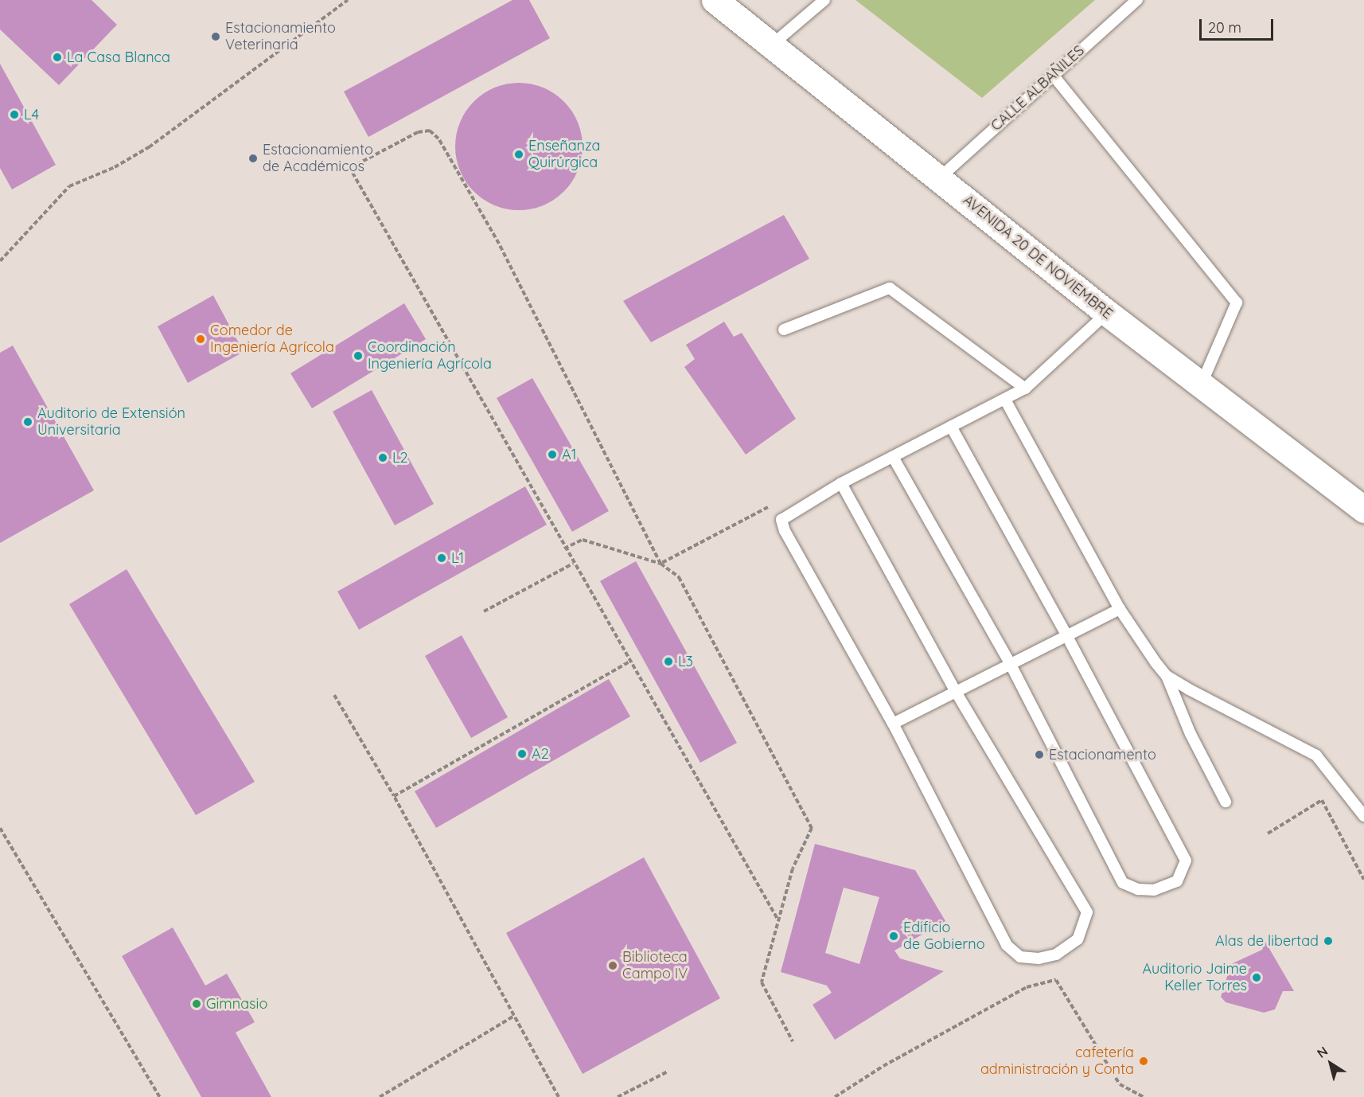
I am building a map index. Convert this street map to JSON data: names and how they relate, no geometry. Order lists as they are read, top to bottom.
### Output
{
  "streets": {
    "main road": ["AVENIDA 20 DE NOVIEMBRE"],
    "lane": ["CALLE ALBAÑILES"]
  },
  "crossings": [
    ["CALLE ALBAÑILES", "AVENIDA 20 DE NOVIEMBRE"]
  ],
  "places": [
    "Estacionamiento Veterinaria",
    "La Casa Blanca",
    "L4",
    "Enseñanza Quirúrgica",
    "Estacionamiento de Académicos",
    "Comedor de Ingeniería Agrícola",
    "Coordinación Ingeniería Agrícola",
    "Auditorio de Extensión Universitaria",
    "A1",
    "L2",
    "L1",
    "L3",
    "A2",
    "Estacionamento",
    "Edificio de Gobierno",
    "Alas de libertad",
    "Biblioteca Campo IV",
    "Auditorio Jaime Keller Torres",
    "Gimnasio",
    "cafetería administración y Conta"
  ],
  "scale_bar": "20 m",
  "north": "top left"
}
